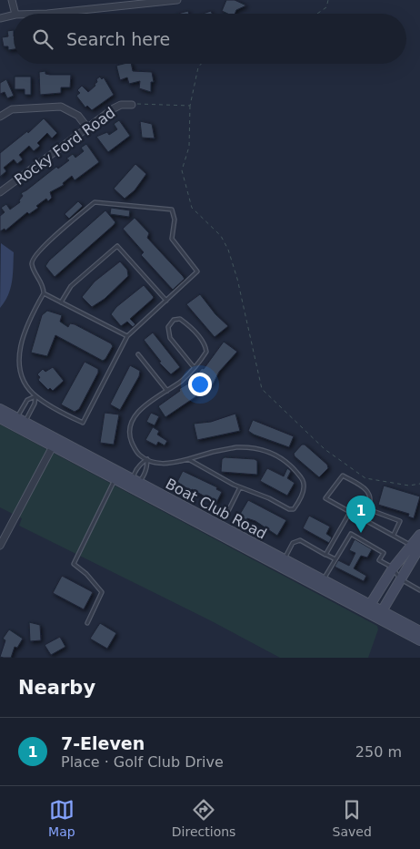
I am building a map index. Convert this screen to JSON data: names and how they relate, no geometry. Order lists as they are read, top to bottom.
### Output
{
  "streets": {
    "main road": ["Boat Club Road"],
    "street": ["Rocky Ford Road"]
  },
  "page": {
    "search": "Search here",
    "pins": "1",
    "heading": "Nearby",
    "list": [
      {
        "mark": "1",
        "name": "7-Eleven",
        "note": "Place · Golf Club Drive",
        "value": "250 m"
      }
    ],
    "nav": ["Map", "Directions", "Saved"]
  }
}
